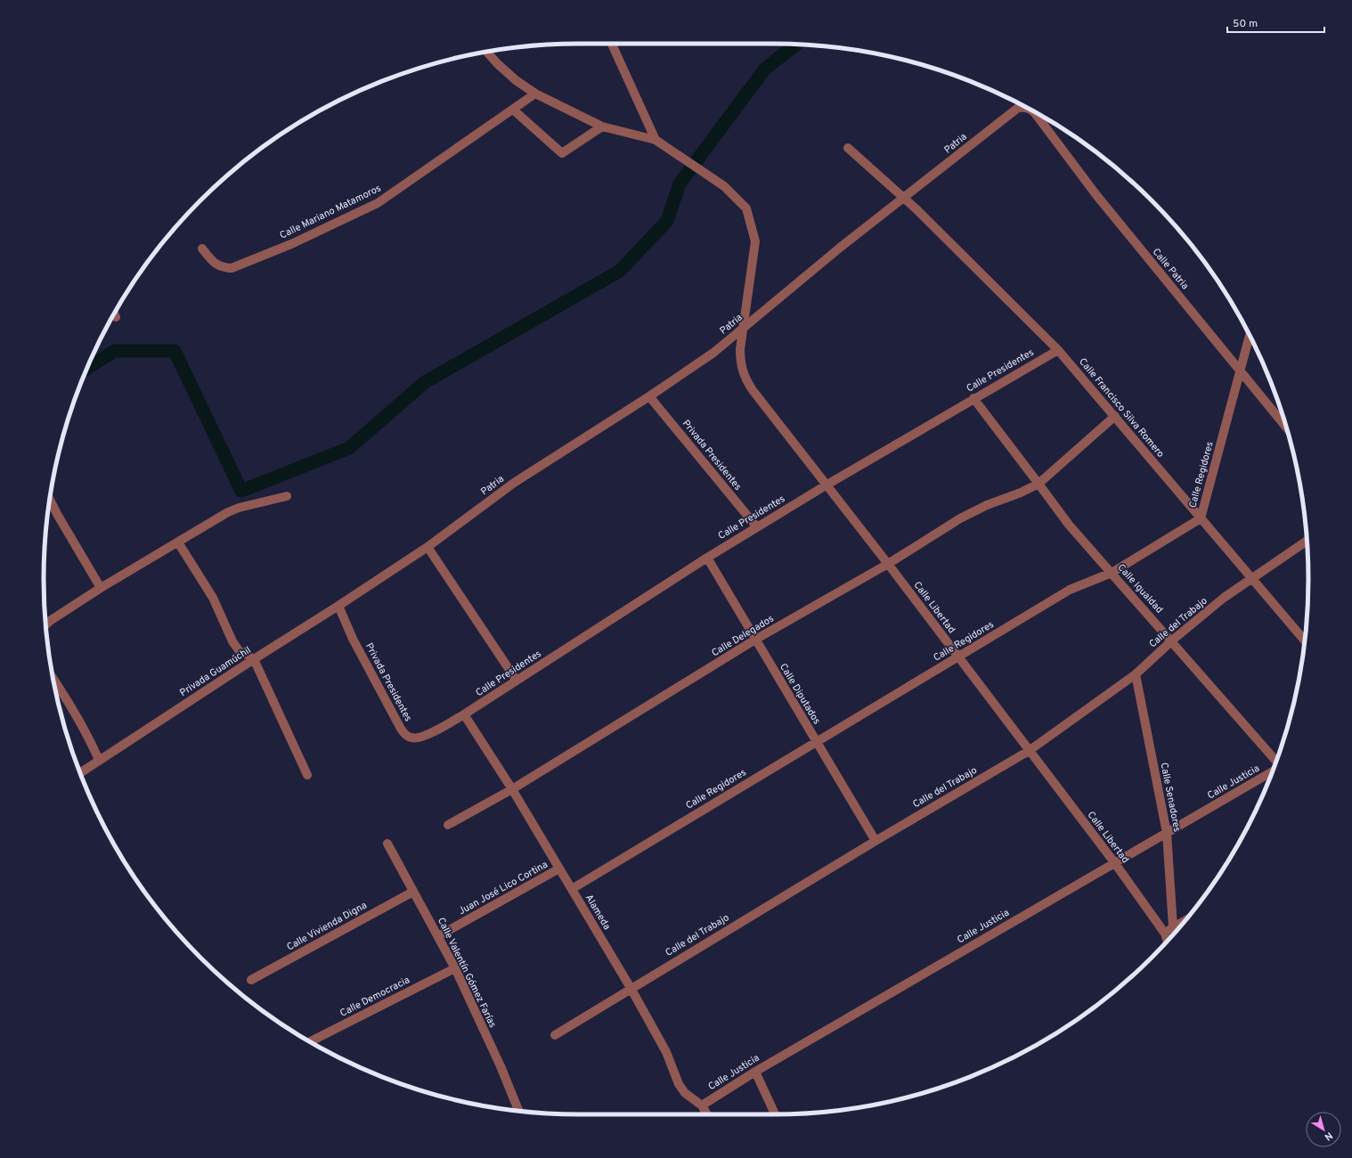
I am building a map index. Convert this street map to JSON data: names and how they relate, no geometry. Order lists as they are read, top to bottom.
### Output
{
  "streets": {
    "street": [
      "Patria",
      "Calle Mariano Matamoros",
      "Calle Patria",
      "Calle Presidentes",
      "Calle Francisco Silva Romero",
      "Privada Presidentes",
      "Calle Regidores",
      "Calle Igualdad",
      "Calle Libertad",
      "Calle del Trabajo",
      "Calle Delegados",
      "Privada Guamúchil",
      "Calle Diputados",
      "Calle Justicia",
      "Calle Senadores",
      "Juan José Lico Cortina",
      "Alameda",
      "Calle Vivienda Digna",
      "Calle Valentín Gómez Farías",
      "Calle Democracia"
    ]
  },
  "crossings": [
    ["Patria", "Calle Francisco Silva Romero"],
    ["Patria", "Privada Presidentes"],
    ["Patria", "Calle Libertad"],
    ["Patria", "Privada Guamúchil"],
    ["Calle Patria", "Calle Regidores"],
    ["Calle Presidentes", "Calle Francisco Silva Romero"],
    ["Calle Presidentes", "Privada Presidentes"],
    ["Calle Presidentes", "Calle Igualdad"],
    ["Calle Presidentes", "Calle Libertad"],
    ["Calle Presidentes", "Calle Diputados"],
    ["Calle Presidentes", "Alameda"],
    ["Calle Francisco Silva Romero", "Calle Regidores"],
    ["Calle Francisco Silva Romero", "Calle del Trabajo"],
    ["Privada Presidentes", "Privada Guamúchil"],
    ["Privada Presidentes", "Alameda"],
    ["Calle Regidores", "Calle Igualdad"],
    ["Calle Regidores", "Calle Libertad"],
    ["Calle Regidores", "Calle Diputados"],
    ["Calle Regidores", "Alameda"],
    ["Calle Igualdad", "Calle del Trabajo"],
    ["Calle Igualdad", "Calle Delegados"],
    ["Calle Libertad", "Calle del Trabajo"],
    ["Calle Libertad", "Calle Delegados"],
    ["Calle Libertad", "Calle Justicia"],
    ["Calle del Trabajo", "Calle Diputados"],
    ["Calle del Trabajo", "Calle Senadores"],
    ["Calle del Trabajo", "Alameda"],
    ["Calle Delegados", "Calle Diputados"],
    ["Calle Delegados", "Alameda"],
    ["Calle Justicia", "Calle Senadores"],
    ["Calle Justicia", "Alameda"],
    ["Juan José Lico Cortina", "Alameda"],
    ["Juan José Lico Cortina", "Calle Valentín Gómez Farías"],
    ["Calle Vivienda Digna", "Calle Valentín Gómez Farías"],
    ["Calle Valentín Gómez Farías", "Calle Democracia"]
  ],
  "scale_bar": "50 m",
  "north": "bottom right"
}
